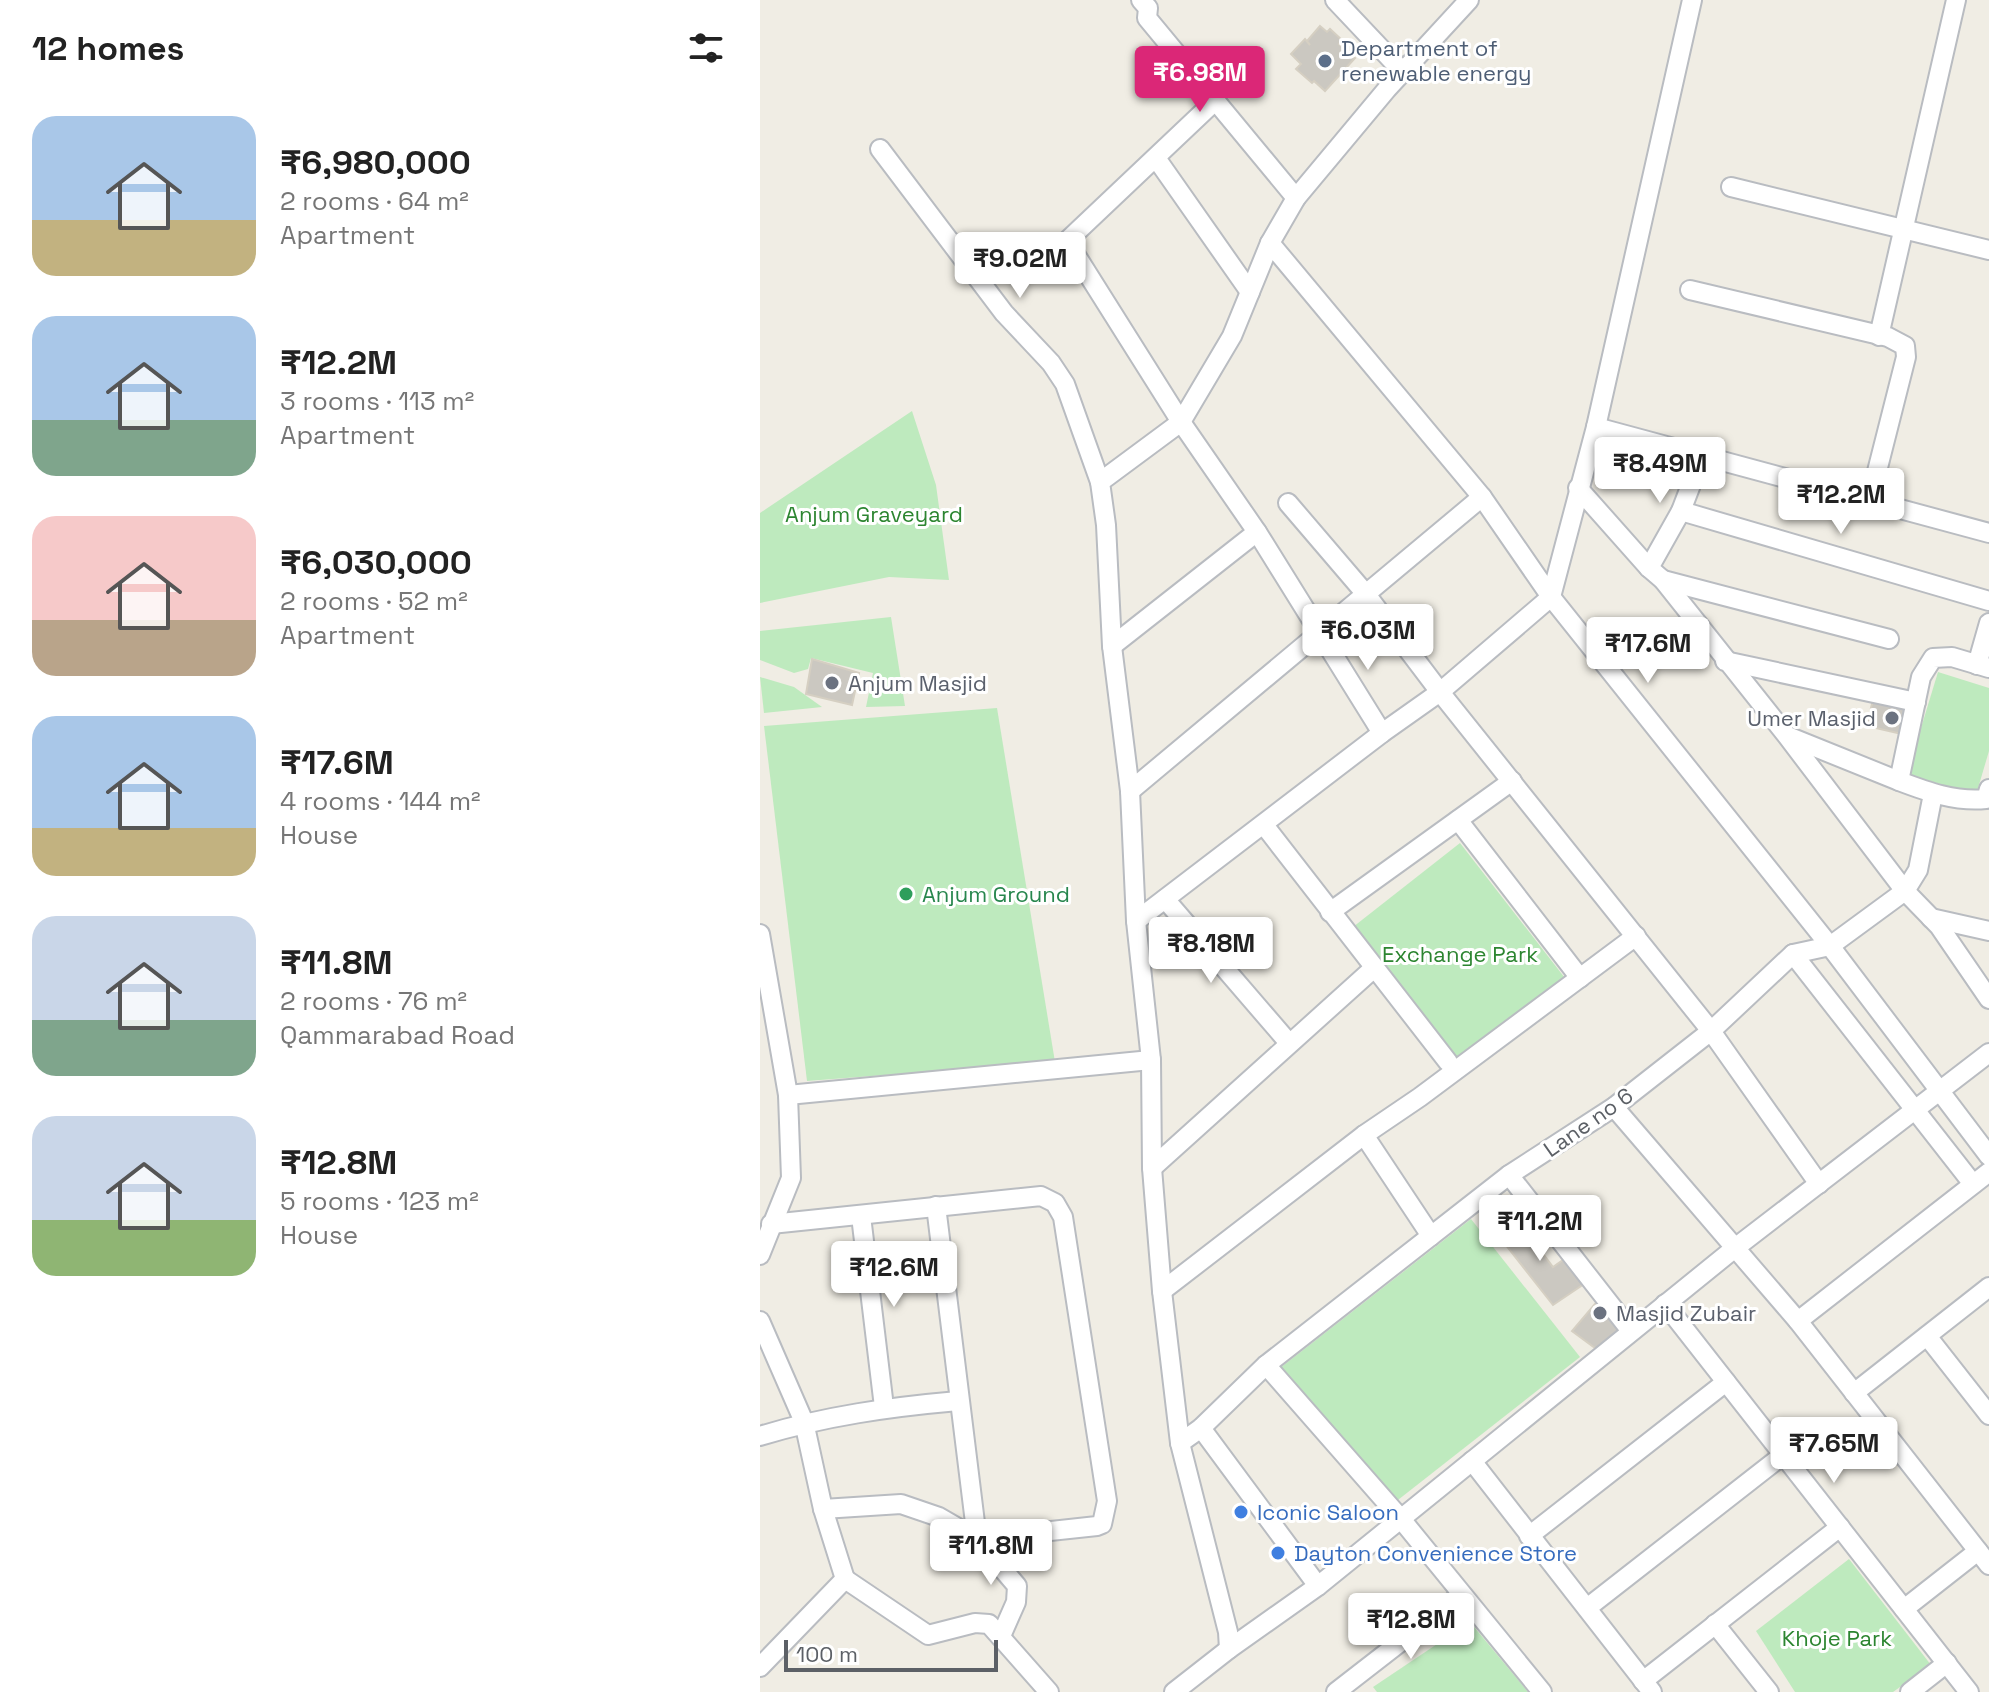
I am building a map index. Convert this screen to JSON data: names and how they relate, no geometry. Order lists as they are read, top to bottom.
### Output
{
  "streets": {
    "street": ["Lane no 6"]
  },
  "parks": ["Anjum Graveyard", "Exchange Park", "Khoje Park"],
  "places": [
    "Department of renewable energy",
    "Anjum Masjid",
    "Umer Masjid",
    "Anjum Ground",
    "Masjid Zubair",
    "Iconic Saloon",
    "Dayton Convenience Store"
  ],
  "scale_bar": "100 m",
  "page": {
    "heading": "12 homes",
    "price": [
      "₹6.98M",
      "₹9.02M",
      "₹8.49M",
      "₹12.2M",
      "₹6.03M",
      "₹17.6M",
      "₹8.18M",
      "₹11.2M",
      "₹12.6M",
      "₹7.65M",
      "₹11.8M",
      "₹12.8M"
    ],
    "list": [
      {
        "name": "₹6,980,000",
        "note": "2 rooms · 64 m² · Apartment"
      },
      {
        "name": "₹12.2M",
        "note": "3 rooms · 113 m² · Apartment"
      },
      {
        "name": "₹6,030,000",
        "note": "2 rooms · 52 m² · Apartment"
      },
      {
        "name": "₹17.6M",
        "note": "4 rooms · 144 m² · House"
      },
      {
        "name": "₹11.8M",
        "note": "2 rooms · 76 m² · Qammarabad Road"
      },
      {
        "name": "₹12.8M",
        "note": "5 rooms · 123 m² · House"
      }
    ],
    "scale": "100 m"
  }
}
